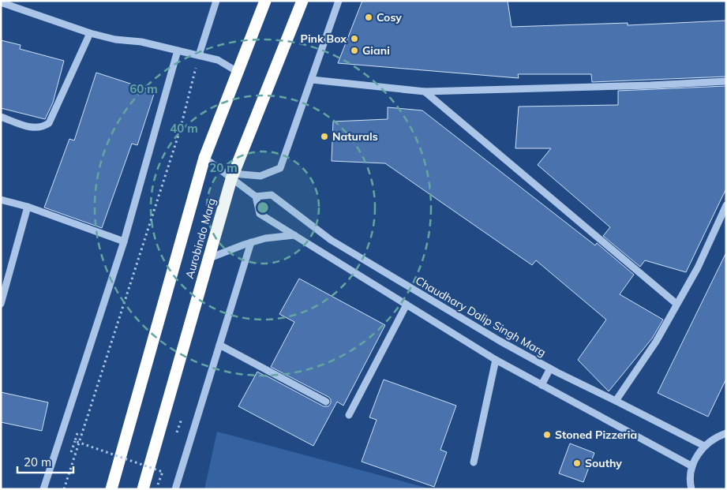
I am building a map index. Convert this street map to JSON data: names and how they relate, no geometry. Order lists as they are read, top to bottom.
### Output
{
  "streets": {
    "highway": ["Aurobindo Marg"],
    "street": ["Chaudhary Dalip Singh Marg"]
  },
  "places": [
    "Cosy",
    "Pink Box",
    "Giani",
    "Naturals",
    "Stoned Pizzeria",
    "Southy"
  ],
  "scale_bar": "20 m",
  "rings": ["60 m", "40 m", "20 m"]
}
